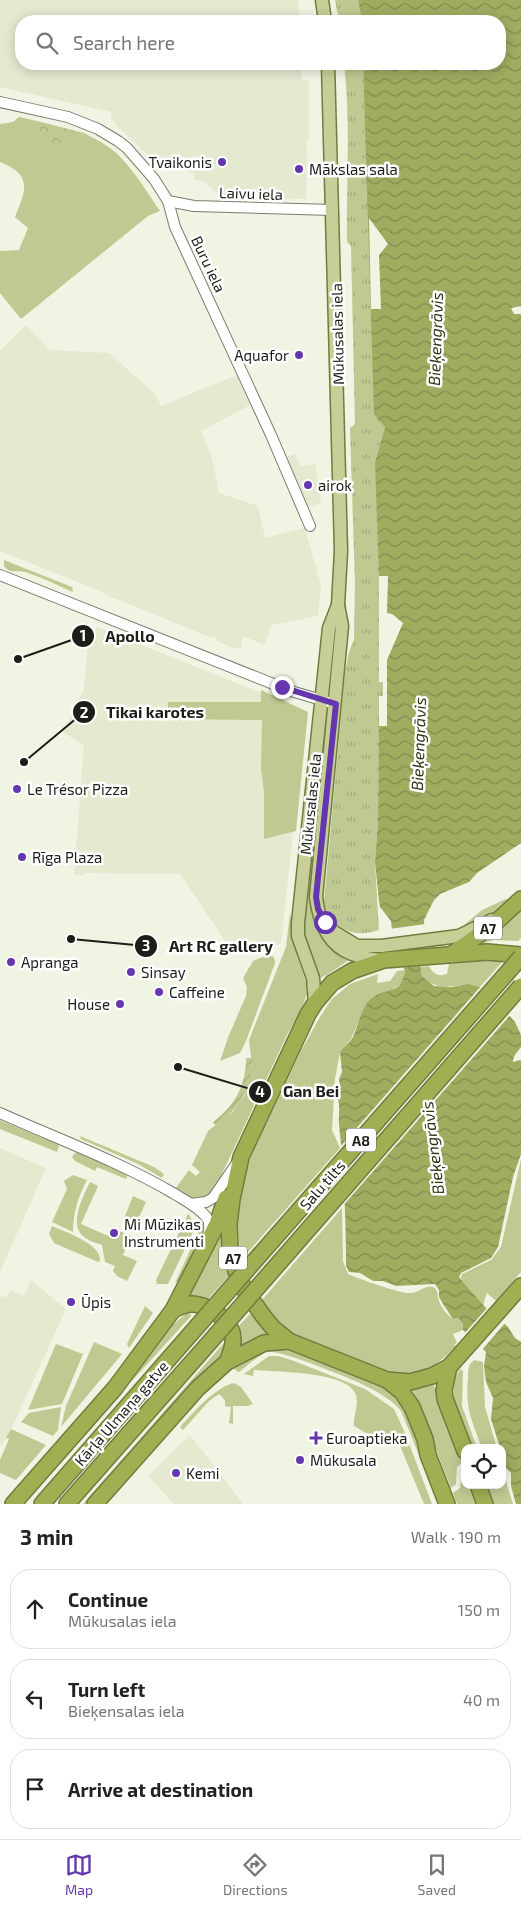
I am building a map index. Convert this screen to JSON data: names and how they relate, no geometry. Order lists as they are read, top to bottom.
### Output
{
  "streets": {
    "highway": [
      "Mūkusalas iela",
      "A7",
      "A8",
      "Salu tilts",
      "Kārļa Ulmaņa gatve"
    ],
    "street": ["Laivu iela", "Buru iela"]
  },
  "crossings": [
    ["Laivu iela", "Buru iela"],
    ["Laivu iela", "Mūkusalas iela"],
    ["Mūkusalas iela", "A7"],
    ["Mūkusalas iela", "Salu tilts"],
    ["Salu tilts", "Kārļa Ulmaņa gatve"]
  ],
  "water": ["Bieķengrāvis"],
  "places": {
    "other": [
      "Tvaikonis",
      "Mākslas sala",
      "Aquafor",
      "airok",
      "Apollo",
      "Tikai karotes",
      "Le Trésor Pizza",
      "Rīga Plaza",
      "Art RC gallery",
      "Apranga",
      "Sinsay",
      "Caffeine",
      "House",
      "Gan Bei",
      "Mi Mūzikas Instrumenti",
      "Ūpis",
      "Mūkusala",
      "Kemi"
    ],
    "health": ["Euroaptieka"]
  },
  "page": {
    "search": "Search here",
    "heading": ["3 min", "Walk · 190 m"],
    "list": [
      ["Continue", "Mūkusalas iela", "150 m"],
      ["Turn left", "Bieķensalas iela", "40 m"],
      "Arrive at destination"
    ],
    "nav": ["Map", "Directions", "Saved"]
  }
}
